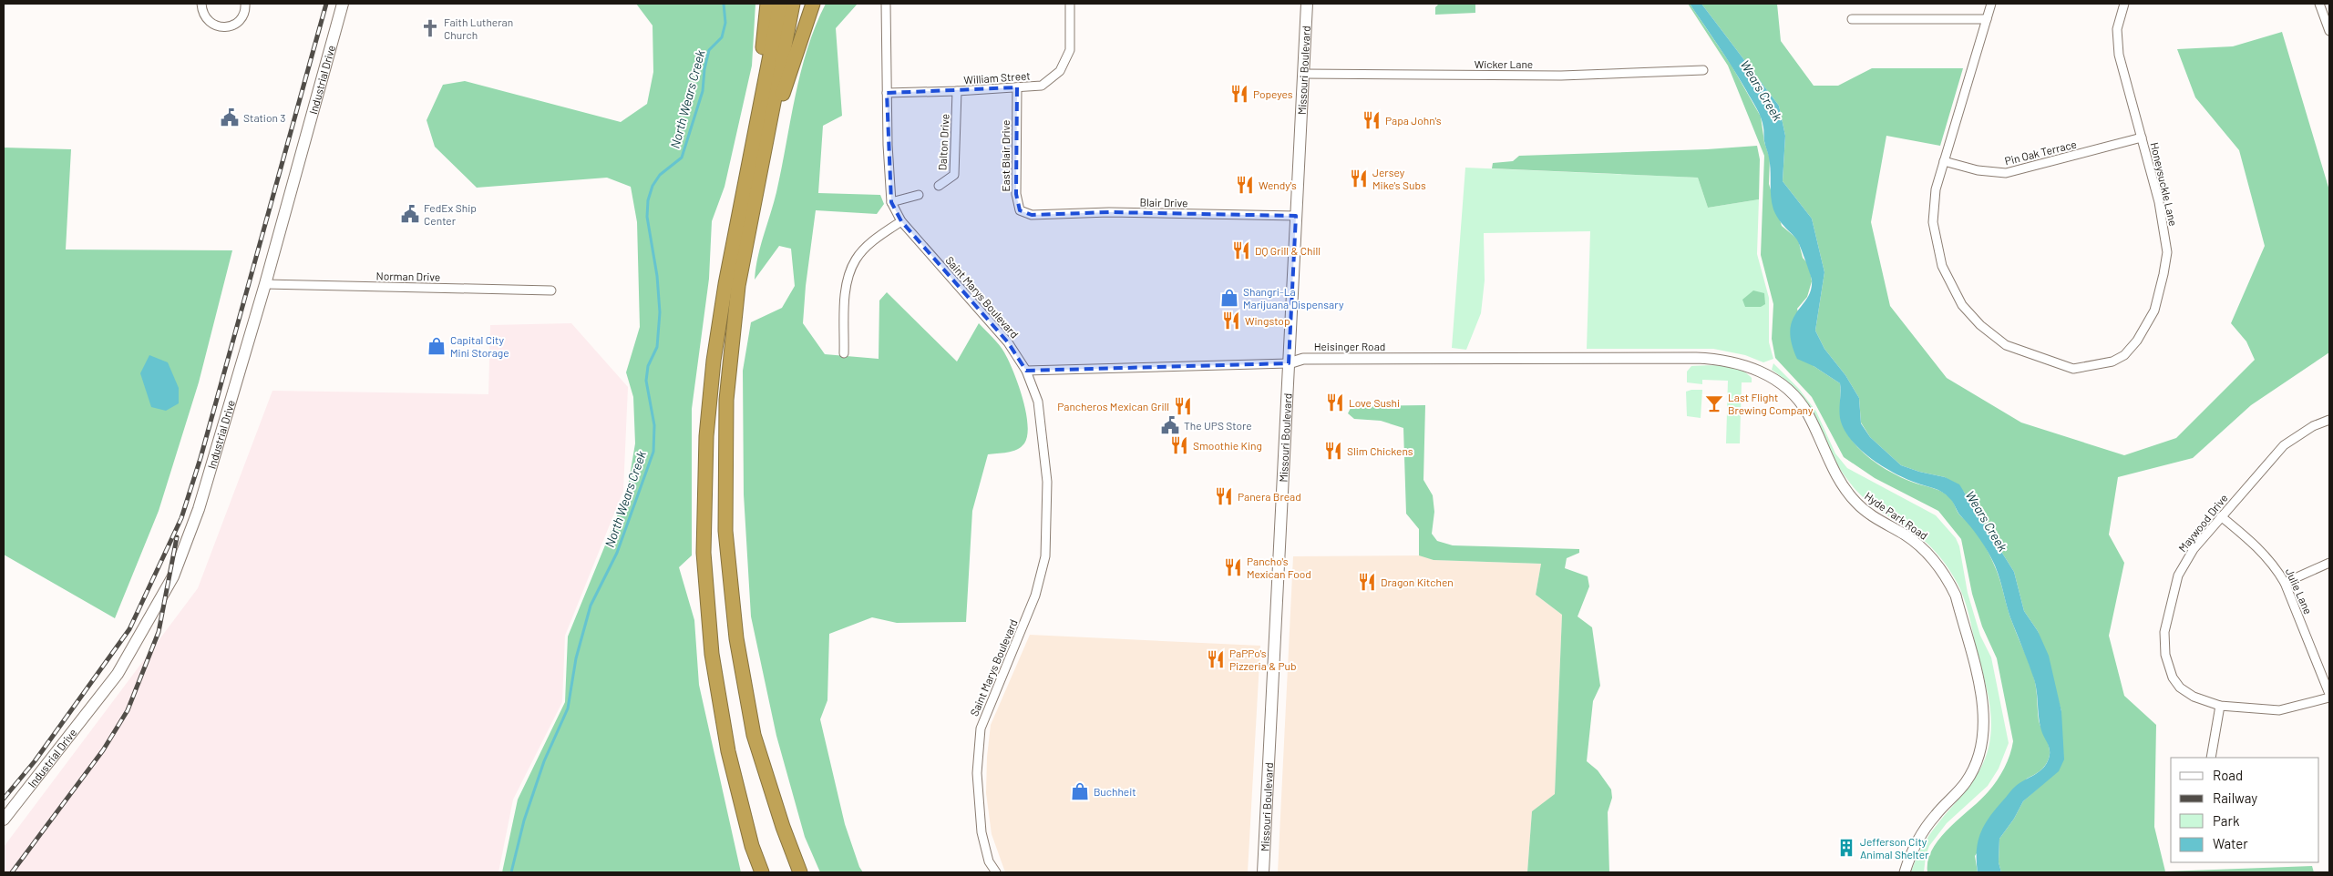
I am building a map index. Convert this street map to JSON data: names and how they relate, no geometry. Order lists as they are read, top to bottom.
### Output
{
  "streets": {
    "main road": ["Missouri Boulevard", "Industrial Drive"],
    "street": [
      "Wicker Lane",
      "William Street",
      "Dalton Drive",
      "Pin Oak Terrace",
      "East Blair Drive",
      "Honeysuckle Lane",
      "Blair Drive",
      "Norman Drive",
      "Saint Marys Boulevard",
      "Heisinger Road",
      "Hyde Park Road",
      "Maywood Drive",
      "Julie Lane"
    ]
  },
  "crossings": [
    ["Wicker Lane", "Missouri Boulevard"],
    ["Missouri Boulevard", "Blair Drive"],
    ["Missouri Boulevard", "Heisinger Road"],
    ["William Street", "Dalton Drive"],
    ["William Street", "East Blair Drive"],
    ["William Street", "Saint Marys Boulevard"],
    ["Industrial Drive", "Norman Drive"],
    ["Pin Oak Terrace", "Honeysuckle Lane"],
    ["East Blair Drive", "Blair Drive"],
    ["Saint Marys Boulevard", "Heisinger Road"],
    ["Heisinger Road", "Hyde Park Road"],
    ["Maywood Drive", "Julie Lane"]
  ],
  "water": ["Wears Creek", "North Wears Creek"],
  "places": {
    "church": ["Faith Lutheran Church"],
    "restaurant": [
      "Popeyes",
      "Papa John's",
      "Jersey Mike's Subs",
      "Wendy's",
      "DQ Grill & Chill",
      "Wingstop",
      "Love Sushi",
      "Pancheros Mexican Grill",
      "Smoothie King",
      "Slim Chickens",
      "Panera Bread",
      "Pancho's Mexican Food",
      "Dragon Kitchen",
      "PaPPo's Pizzeria & Pub"
    ],
    "public building": ["Station 3", "FedEx Ship Center", "The UPS Store"],
    "shop": ["Shangri-La Marijuana Dispensary", "Capital City Mini Storage", "Buchheit"],
    "bar": ["Last Flight Brewing Company"],
    "building": ["Jefferson City Animal Shelter"]
  },
  "legend": [
    "Road",
    "Railway",
    "Park",
    "Water"
  ]
}
